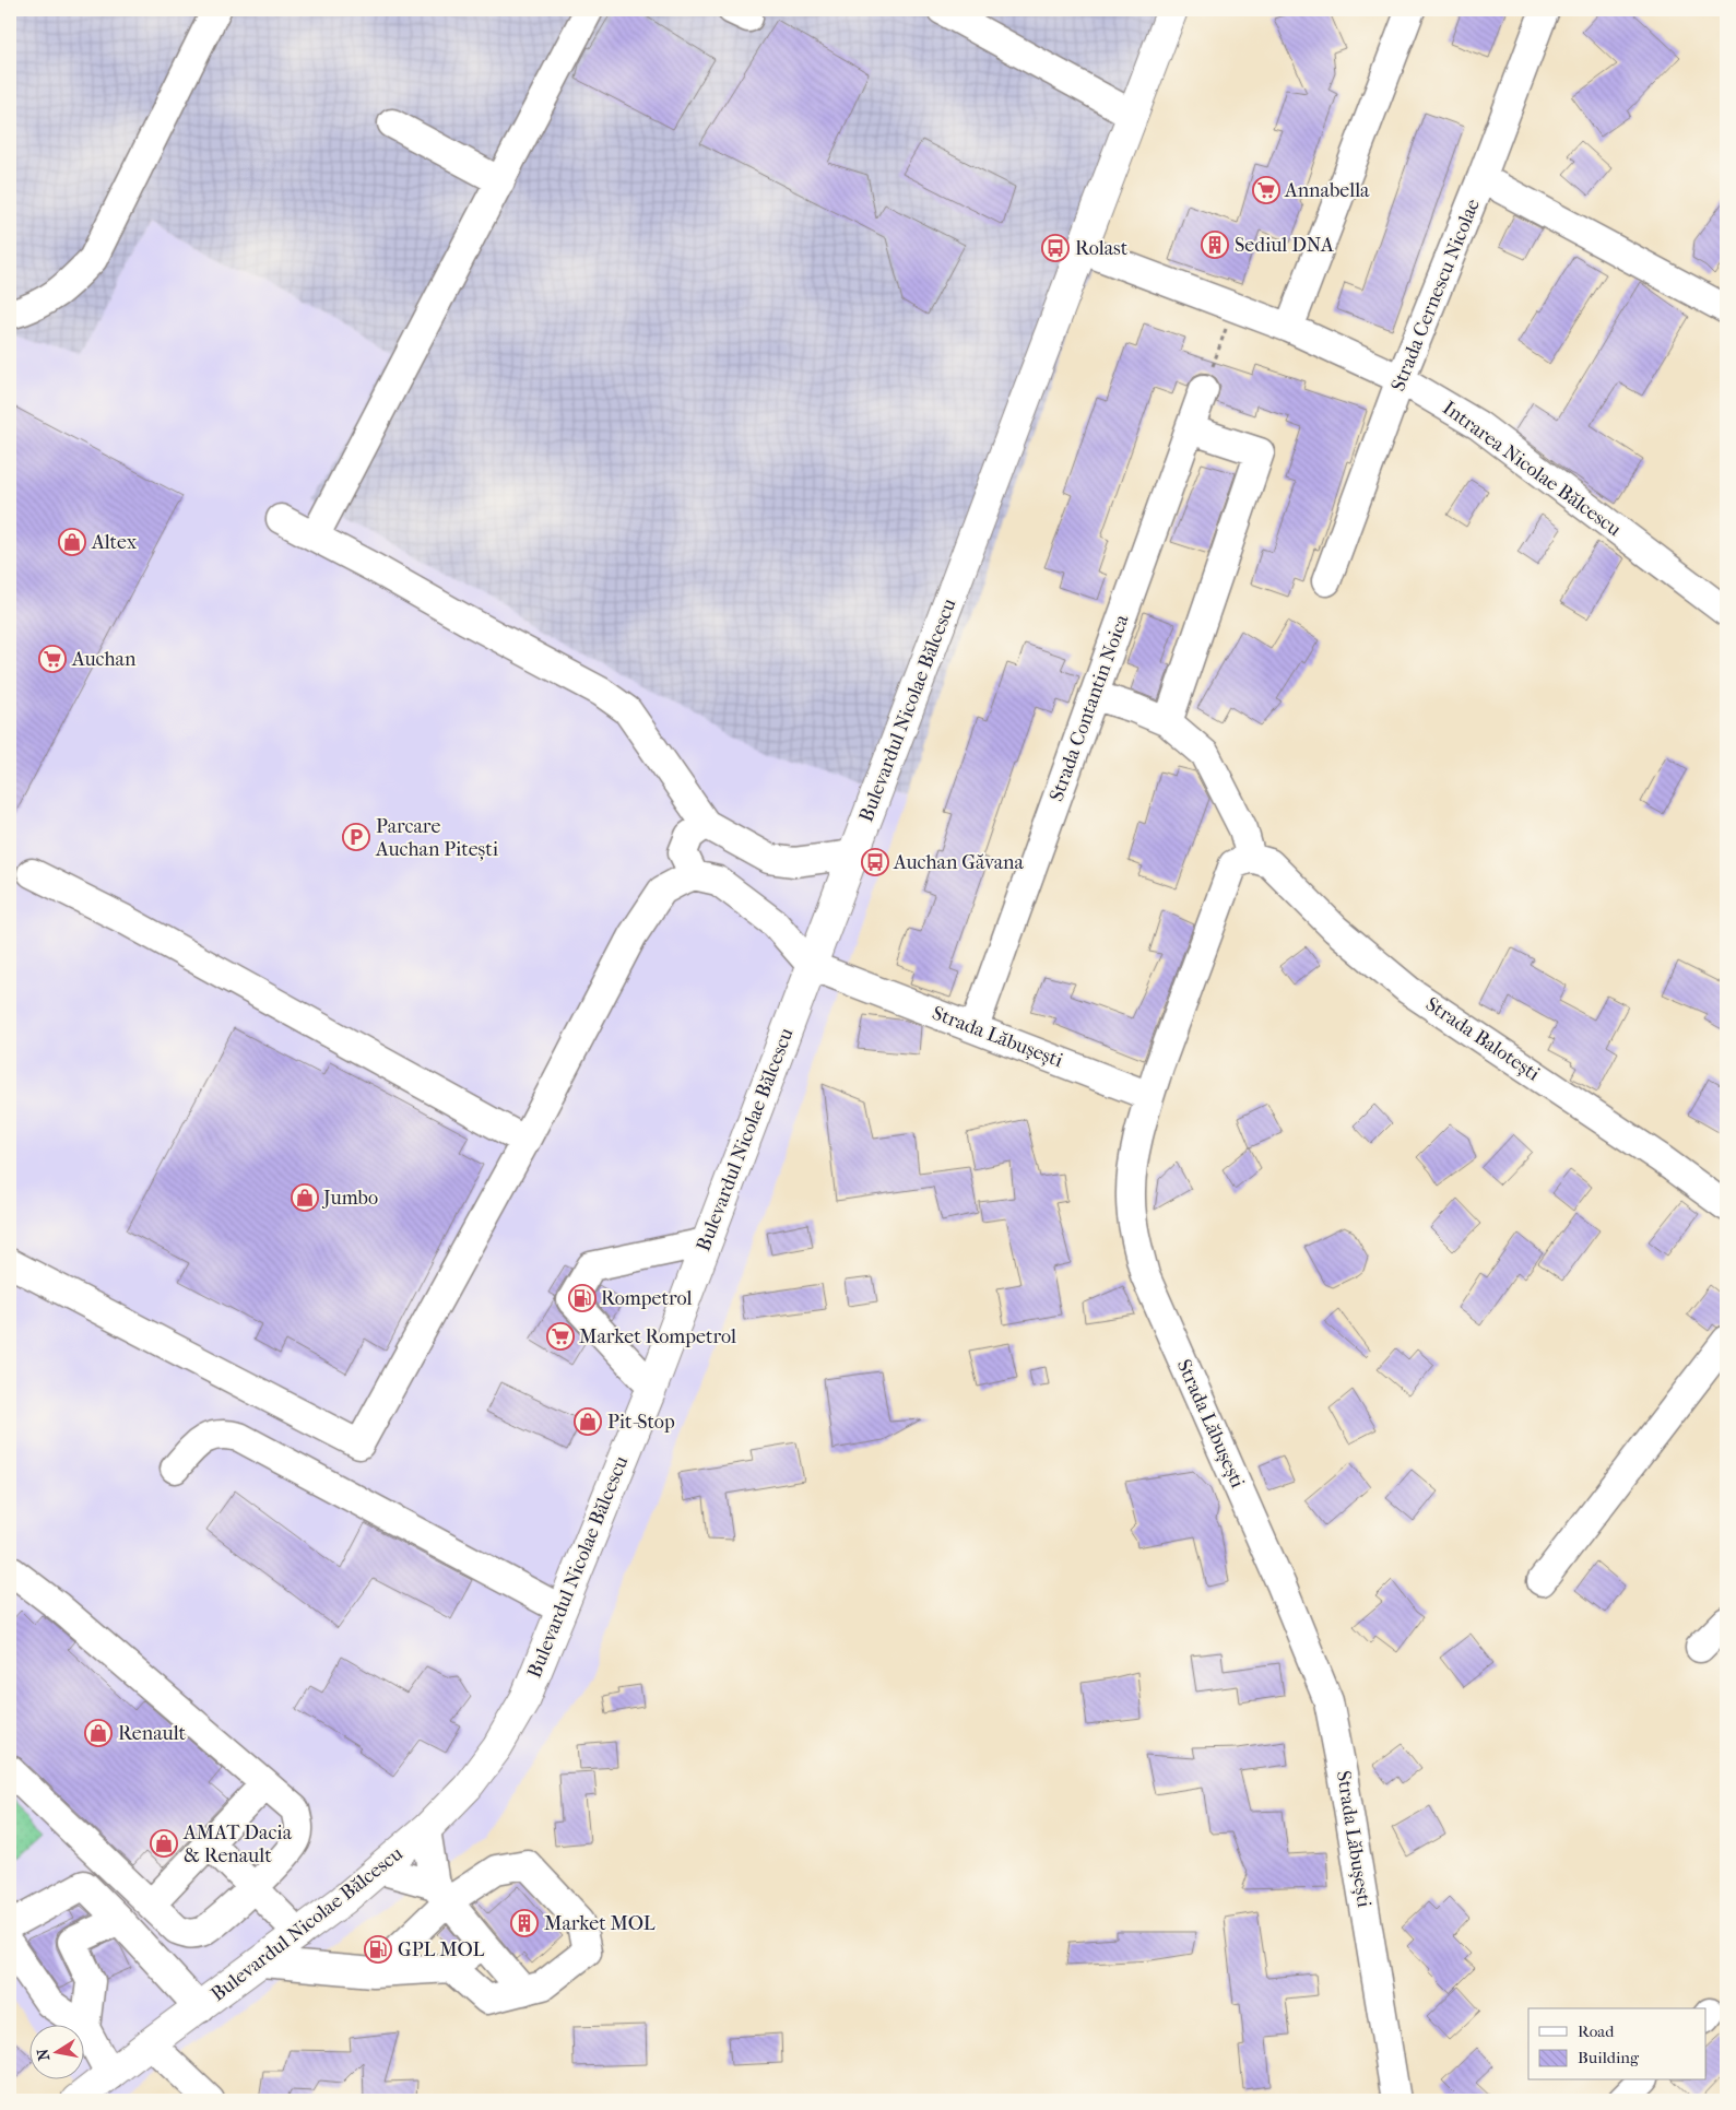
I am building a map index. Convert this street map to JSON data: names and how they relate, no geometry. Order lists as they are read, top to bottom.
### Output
{
  "streets": {
    "main road": ["Bulevardul Nicolae Bălcescu"],
    "street": [
      "Strada Cernescu Nicolae",
      "Intrarea Nicolae Bălcescu",
      "Strada Contantin Noica",
      "Strada Lăbușești",
      "Strada Balotești"
    ]
  },
  "crossings": [
    ["Strada Cernescu Nicolae", "Intrarea Nicolae Bălcescu"],
    ["Intrarea Nicolae Bălcescu", "Bulevardul Nicolae Bălcescu"],
    ["Strada Contantin Noica", "Strada Lăbușești"],
    ["Bulevardul Nicolae Bălcescu", "Strada Lăbușești"]
  ],
  "places": {
    "supermarket": ["Annabella", "Auchan", "Market Rompetrol"],
    "building": ["Sediul DNA", "Market MOL"],
    "bus stop": ["Rolast", "Auchan Găvana"],
    "shop": [
      "Altex",
      "Jumbo",
      "Pit-Stop",
      "Renault",
      "AMAT Dacia & Renault"
    ],
    "parking": ["Parcare Auchan Pitești"],
    "fuel station": ["Rompetrol", "GPL MOL"]
  },
  "legend": ["Road", "Building"],
  "north": "left"
}
